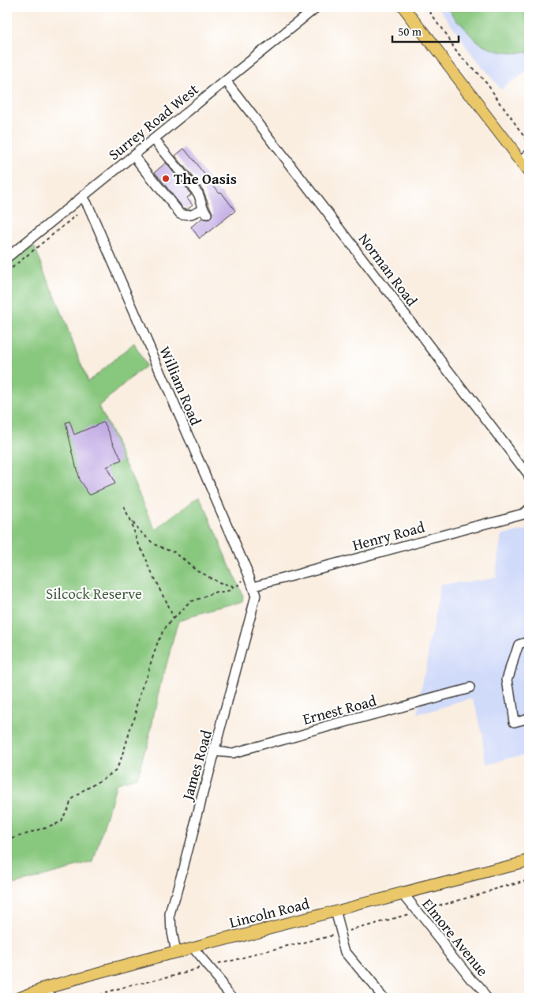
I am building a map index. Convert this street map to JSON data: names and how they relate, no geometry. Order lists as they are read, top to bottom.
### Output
{
  "streets": {
    "main road": ["Lincoln Road"],
    "street": [
      "Surrey Road West",
      "Norman Road",
      "William Road",
      "Henry Road",
      "Ernest Road",
      "James Road",
      "Elmore Avenue"
    ]
  },
  "crossings": [
    ["Surrey Road West", "Norman Road"],
    ["Surrey Road West", "William Road"],
    ["William Road", "Henry Road"],
    ["William Road", "James Road"],
    ["Henry Road", "James Road"],
    ["Ernest Road", "James Road"],
    ["James Road", "Lincoln Road"],
    ["Lincoln Road", "Elmore Avenue"]
  ],
  "parks": ["Silcock Reserve"],
  "places": ["The Oasis"],
  "scale_bar": "50 m"
}
